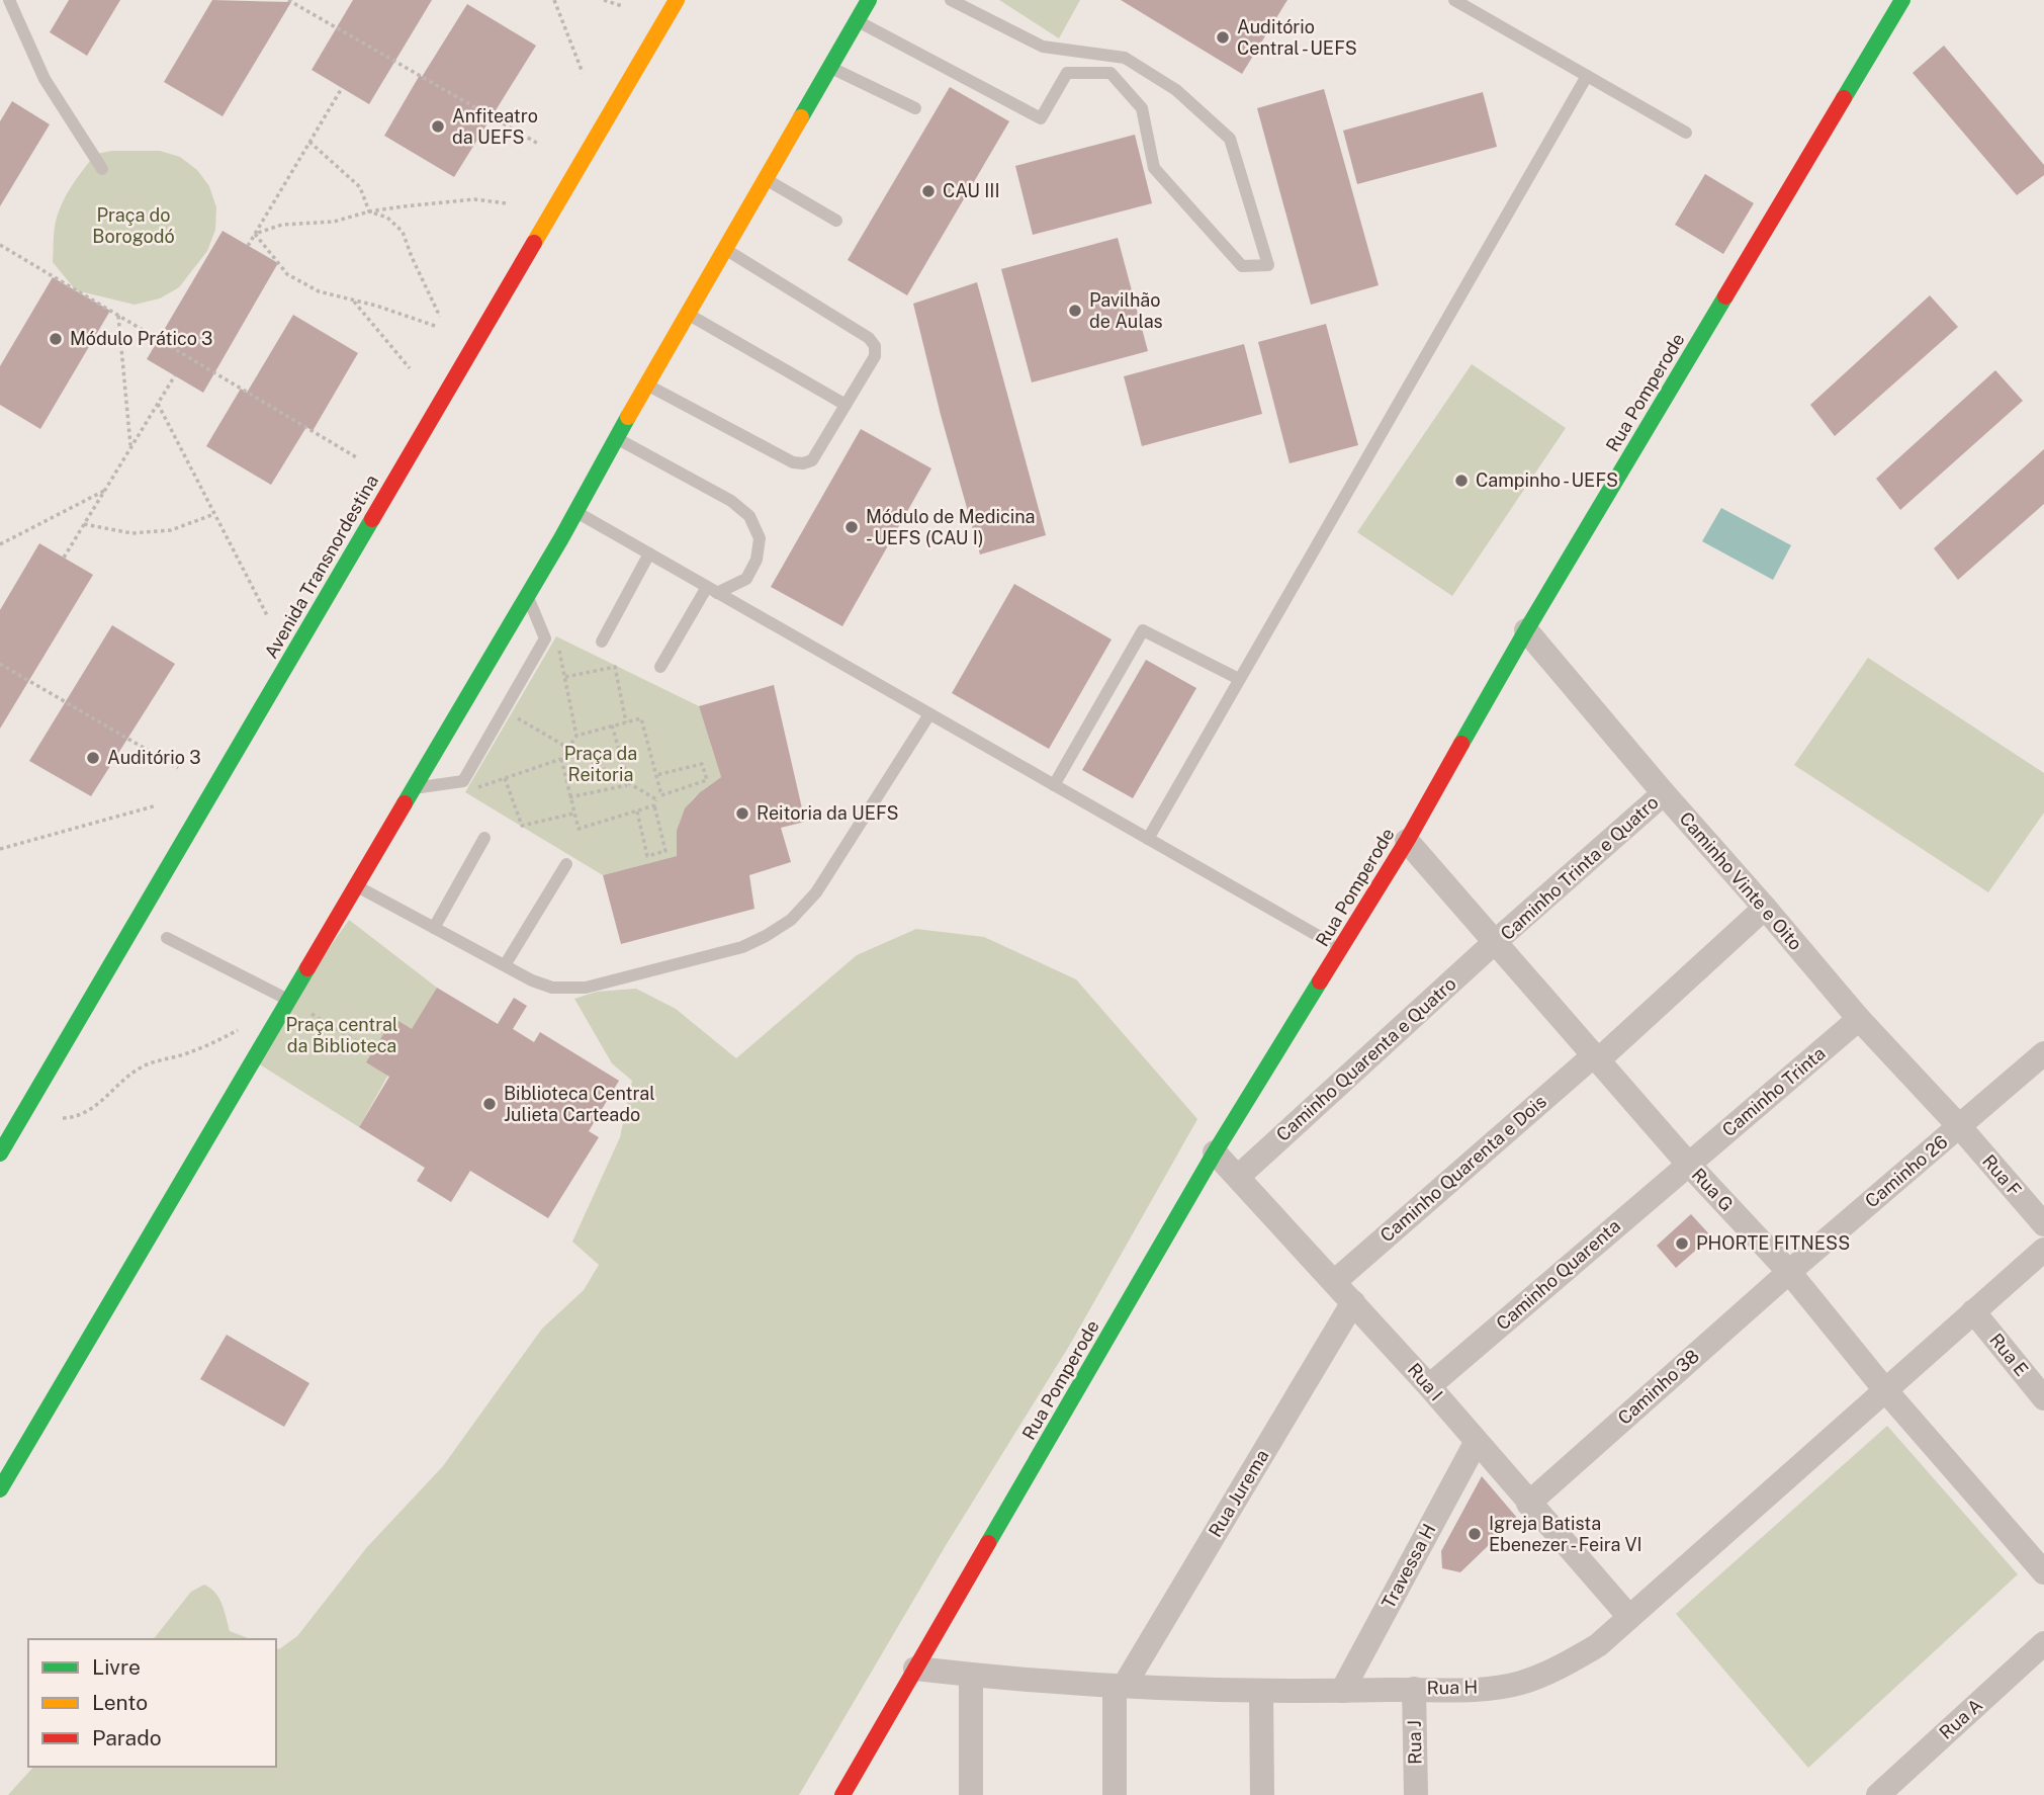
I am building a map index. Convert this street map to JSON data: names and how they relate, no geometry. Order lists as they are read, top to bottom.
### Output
{
  "streets": {
    "street": [
      "Rua Pomperode",
      "Avenida Transnordestina",
      "Caminho Trinta e Quatro",
      "Caminho Vinte e Oito",
      "Caminho Quarenta e Quatro",
      "Caminho Trinta",
      "Caminho Quarenta e Dois",
      "Caminho 26",
      "Rua F",
      "Rua G",
      "Caminho Quarenta",
      "Rua E",
      "Rua I",
      "Caminho 38",
      "Rua Jurema",
      "Travessa H",
      "Rua H",
      "Rua A",
      "Rua J"
    ]
  },
  "crossings": [
    ["Rua Pomperode", "Caminho Vinte e Oito"],
    ["Rua Pomperode", "Rua G"],
    ["Rua Pomperode", "Rua I"],
    ["Rua Pomperode", "Rua H"],
    ["Caminho Trinta e Quatro", "Caminho Vinte e Oito"],
    ["Caminho Trinta e Quatro", "Caminho Quarenta e Quatro"],
    ["Caminho Trinta e Quatro", "Rua G"],
    ["Caminho Vinte e Oito", "Caminho Trinta"],
    ["Caminho Vinte e Oito", "Caminho Quarenta e Dois"],
    ["Caminho Vinte e Oito", "Caminho 26"],
    ["Caminho Vinte e Oito", "Rua F"],
    ["Caminho Quarenta e Quatro", "Rua G"],
    ["Caminho Quarenta e Quatro", "Rua I"],
    ["Caminho Trinta", "Rua G"],
    ["Caminho Trinta", "Caminho Quarenta"],
    ["Caminho Quarenta e Dois", "Rua G"],
    ["Caminho Quarenta e Dois", "Rua I"],
    ["Caminho 26", "Rua F"],
    ["Caminho 26", "Rua G"],
    ["Caminho 26", "Caminho 38"],
    ["Rua G", "Caminho Quarenta"],
    ["Rua G", "Caminho 38"],
    ["Rua G", "Rua H"],
    ["Caminho Quarenta", "Rua I"],
    ["Rua E", "Rua H"],
    ["Rua I", "Caminho 38"],
    ["Rua I", "Rua Jurema"],
    ["Rua I", "Travessa H"],
    ["Rua I", "Rua H"],
    ["Rua Jurema", "Rua H"],
    ["Travessa H", "Rua H"],
    ["Rua H", "Rua J"]
  ],
  "parks": ["Praça do Borogodó", "Praça da Reitoria", "Praça central da Biblioteca"],
  "places": [
    "Auditório Central - UEFS",
    "Anfiteatro da UEFS",
    "CAU III",
    "Pavilhão de Aulas",
    "Módulo Prático 3",
    "Campinho - UEFS",
    "Módulo de Medicina - UEFS (CAU I)",
    "Auditório 3",
    "Reitoria da UEFS",
    "Biblioteca Central Julieta Carteado",
    "PHORTE FITNESS",
    "Igreja Batista Ebenezer - Feira VI"
  ],
  "legend": ["Livre", "Lento", "Parado"]
}
